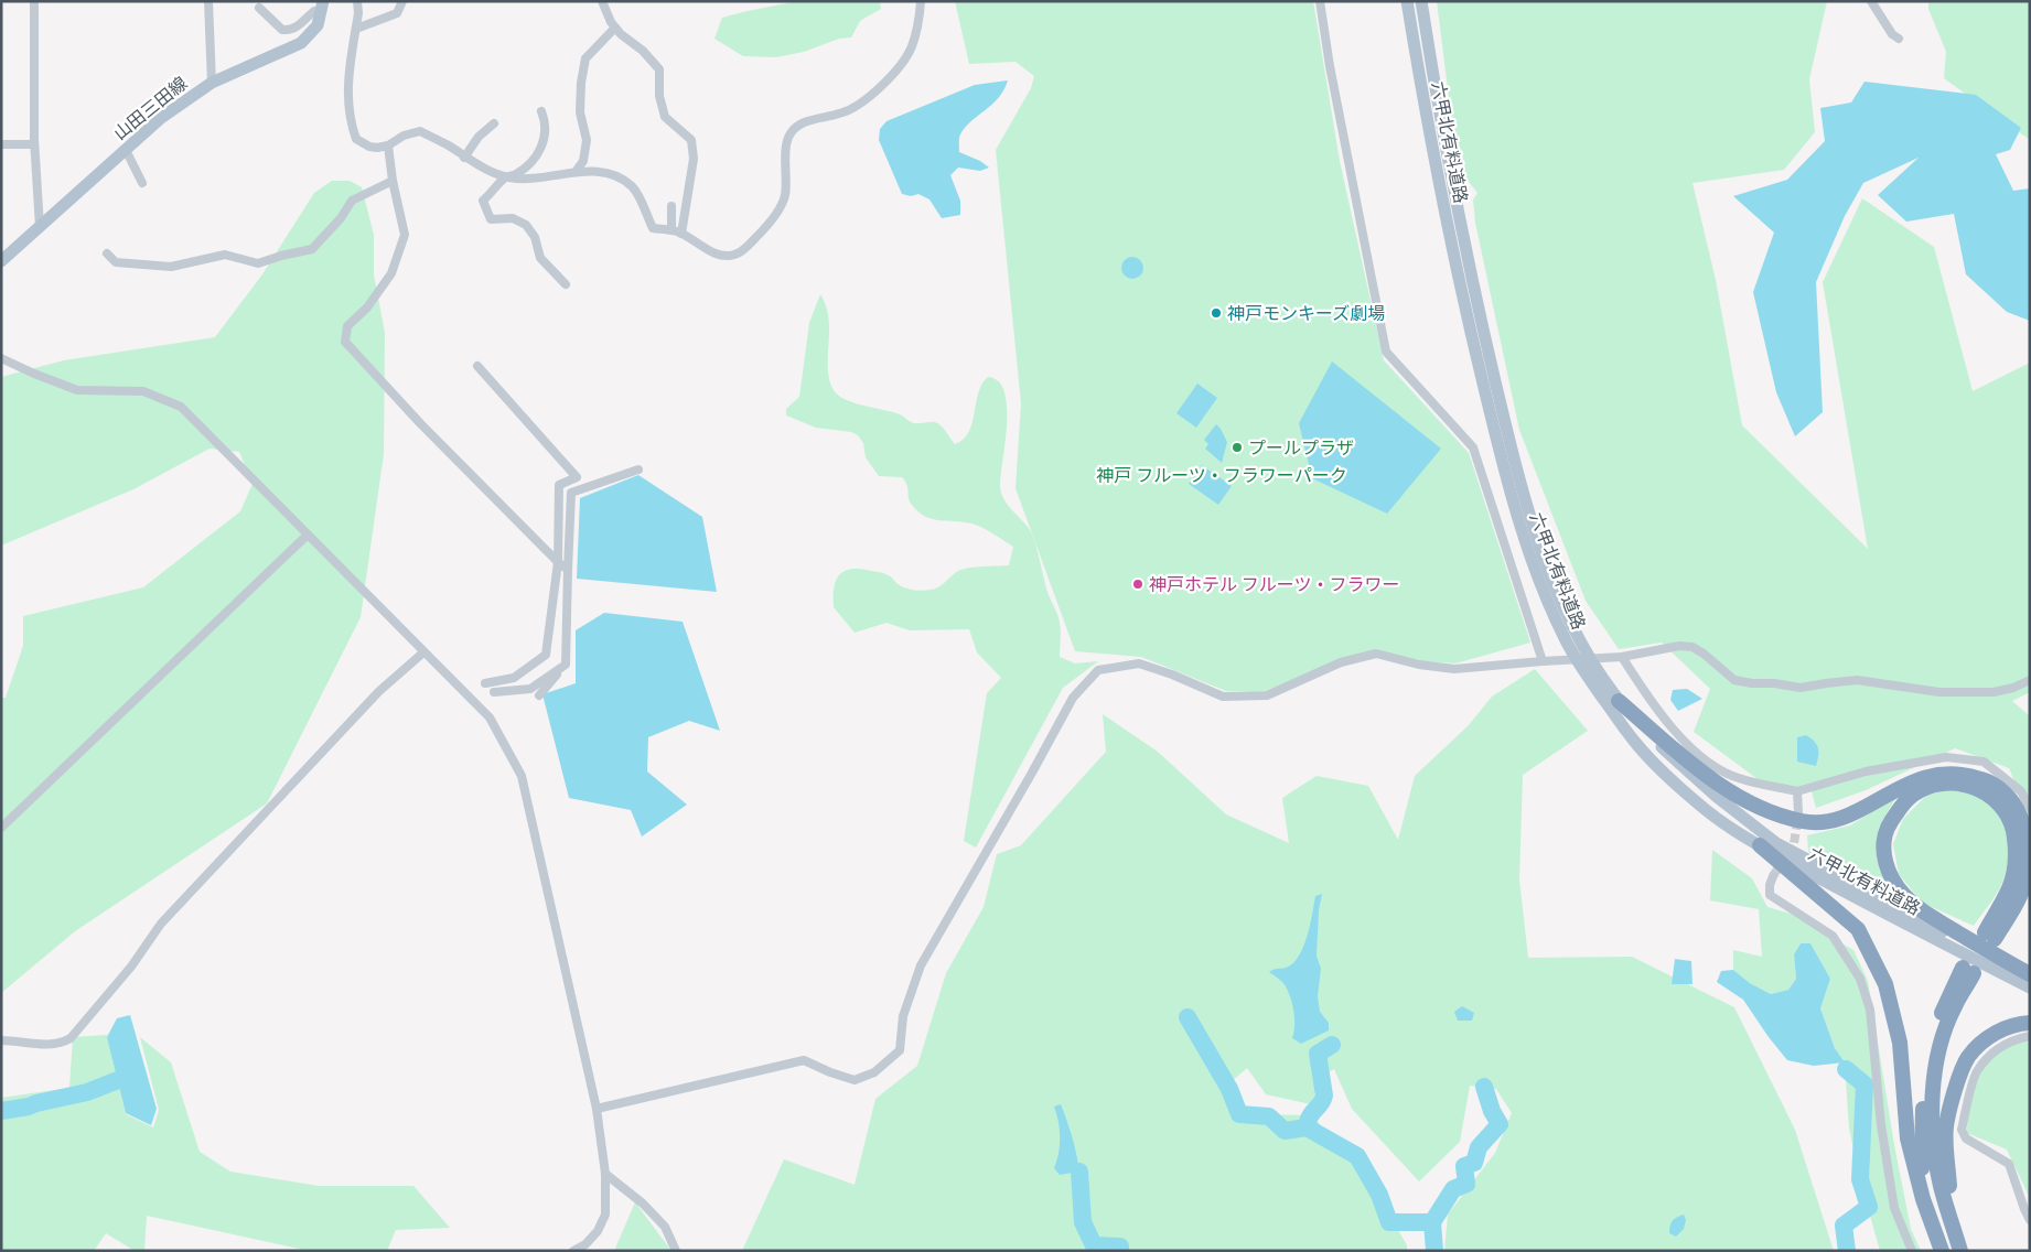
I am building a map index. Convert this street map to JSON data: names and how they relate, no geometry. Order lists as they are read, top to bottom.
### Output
{
  "streets": {
    "main road": ["山田三田線", "六甲北有料道路"]
  },
  "parks": ["神戸 フルーツ・フラワーパーク"],
  "places": ["神戸モンキーズ劇場", "プールプラザ", "神戸ホテル フルーツ・フラワー"]
}
